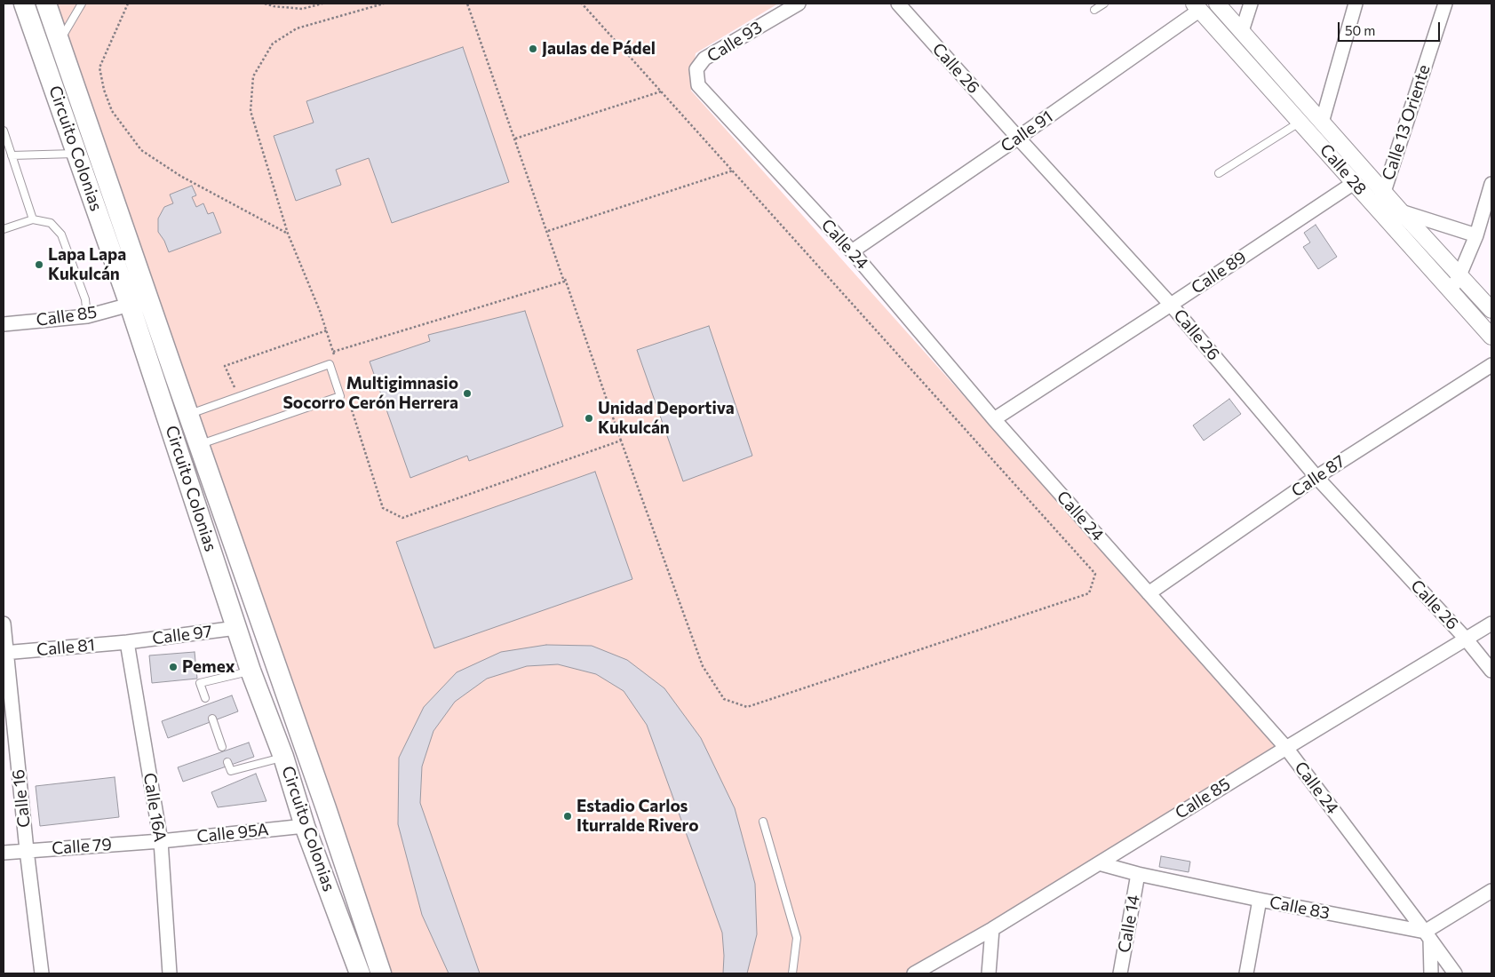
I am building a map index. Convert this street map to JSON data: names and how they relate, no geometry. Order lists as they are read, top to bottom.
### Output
{
  "streets": {
    "main road": ["Circuito Colonias"],
    "street": [
      "Calle 93",
      "Calle 26",
      "Calle 13 Oriente",
      "Calle 91",
      "Calle 28",
      "Calle 24",
      "Calle 89",
      "Calle 85",
      "Calle 87",
      "Calle 97",
      "Calle 81",
      "Calle 16",
      "Calle 16A",
      "Calle 95A",
      "Calle 79",
      "Calle 83",
      "Calle 14"
    ]
  },
  "crossings": [
    ["Calle 93", "Calle 24"],
    ["Calle 26", "Calle 91"],
    ["Calle 26", "Calle 89"],
    ["Calle 26", "Calle 85"],
    ["Calle 26", "Calle 87"],
    ["Calle 13 Oriente", "Calle 28"],
    ["Calle 91", "Calle 28"],
    ["Calle 91", "Calle 24"],
    ["Circuito Colonias", "Calle 85"],
    ["Circuito Colonias", "Calle 97"],
    ["Circuito Colonias", "Calle 95A"],
    ["Calle 28", "Calle 89"],
    ["Calle 24", "Calle 89"],
    ["Calle 24", "Calle 85"],
    ["Calle 24", "Calle 87"],
    ["Calle 24", "Calle 83"],
    ["Calle 85", "Calle 83"],
    ["Calle 97", "Calle 81"],
    ["Calle 97", "Calle 16A"],
    ["Calle 81", "Calle 16"],
    ["Calle 81", "Calle 16A"],
    ["Calle 16", "Calle 79"],
    ["Calle 16A", "Calle 95A"],
    ["Calle 16A", "Calle 79"],
    ["Calle 95A", "Calle 79"],
    ["Calle 83", "Calle 14"]
  ],
  "places": [
    "Jaulas de Pádel",
    "Lapa Lapa Kukulcán",
    "Multigimnasio Socorro Cerón Herrera",
    "Unidad Deportiva Kukulcán",
    "Pemex",
    "Estadio Carlos Iturralde Rivero"
  ],
  "scale_bar": "50 m"
}
